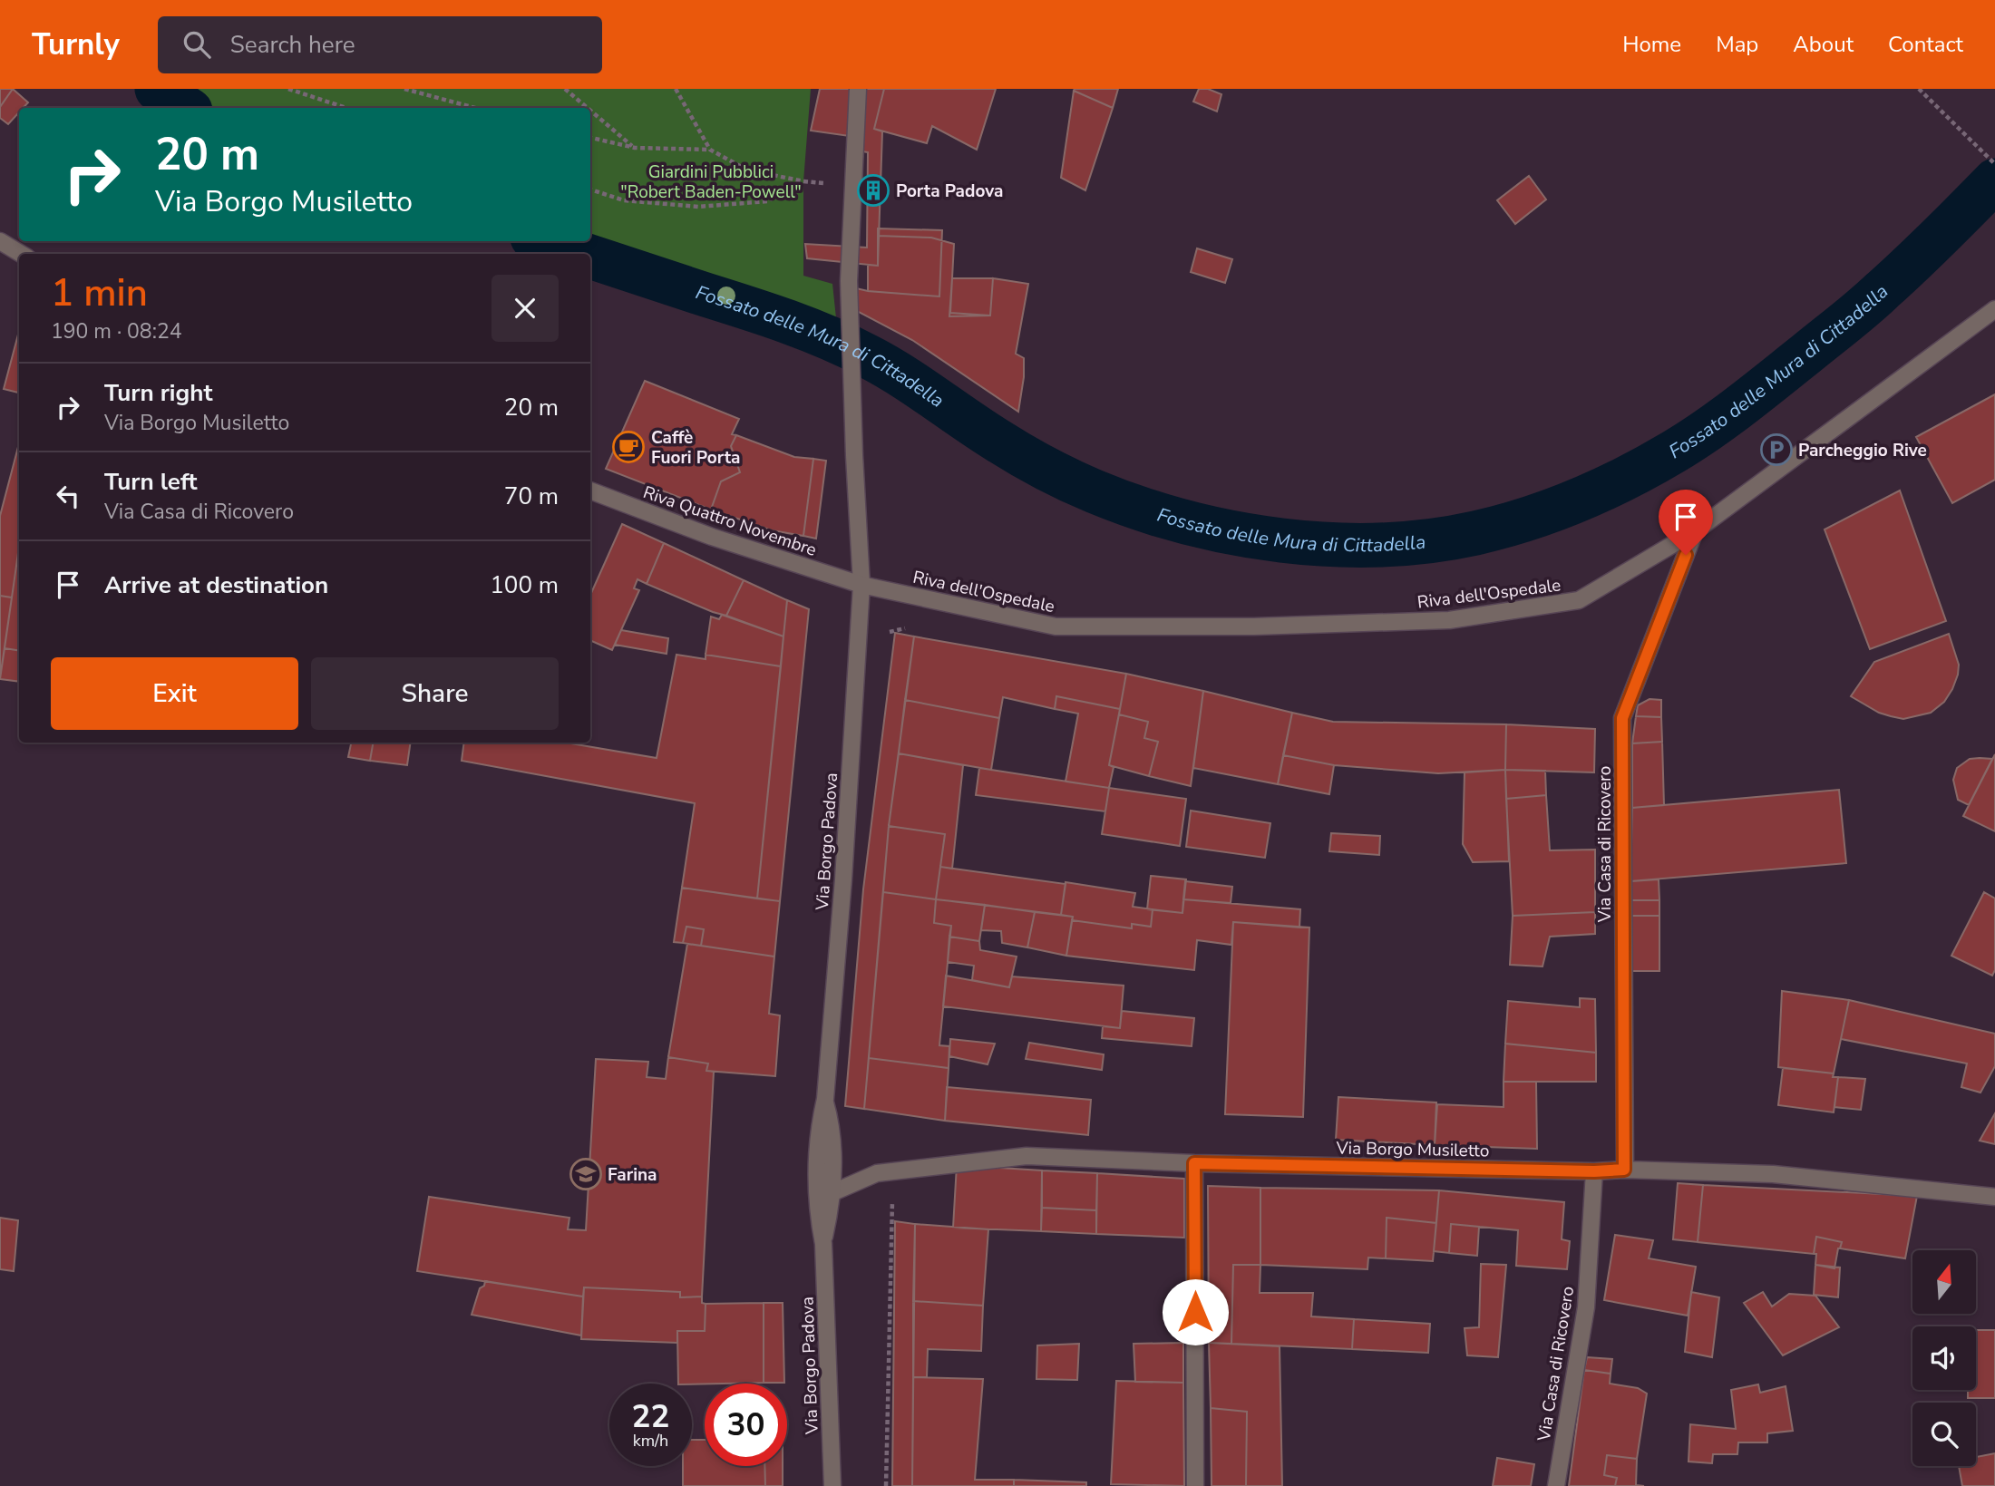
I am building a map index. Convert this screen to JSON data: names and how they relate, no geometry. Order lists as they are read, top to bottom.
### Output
{
  "streets": {
    "street": [
      "Riva Quattro Novembre",
      "Riva dell'Ospedale",
      "Via Borgo Padova",
      "Via Casa di Ricovero",
      "Via Borgo Musiletto"
    ]
  },
  "crossings": [
    ["Riva Quattro Novembre", "Riva dell'Ospedale"],
    ["Riva Quattro Novembre", "Via Borgo Padova"],
    ["Riva dell'Ospedale", "Via Borgo Padova"],
    ["Riva dell'Ospedale", "Via Casa di Ricovero"],
    ["Via Borgo Padova", "Via Borgo Musiletto"],
    ["Via Casa di Ricovero", "Via Borgo Musiletto"]
  ],
  "water": ["Fossato delle Mura di Cittadella"],
  "parks": ["Giardini Pubblici \"Robert Baden-Powell\""],
  "places": {
    "building": ["Porta Padova"],
    "cafe": ["Caffè Fuori Porta"],
    "parking": ["Parcheggio Rive"],
    "school or university": ["Farina"]
  },
  "north": "top",
  "page": {
    "header": "Turnly",
    "search": "Search here",
    "nav": [
      "Home",
      "Map",
      "About",
      "Contact"
    ],
    "turn": ["20 m", "Via Borgo Musiletto"],
    "heading": ["1 min", "190 m · 08:24"],
    "list": [
      {
        "name": "Turn right",
        "note": "Via Borgo Musiletto",
        "value": "20 m"
      },
      {
        "name": "Turn left",
        "note": "Via Casa di Ricovero",
        "value": "70 m"
      },
      {
        "name": "Arrive at destination",
        "value": "100 m"
      }
    ],
    "buttons": ["Exit", "Share"],
    "speed": "22 km/h",
    "limit": "30"
  }
}
